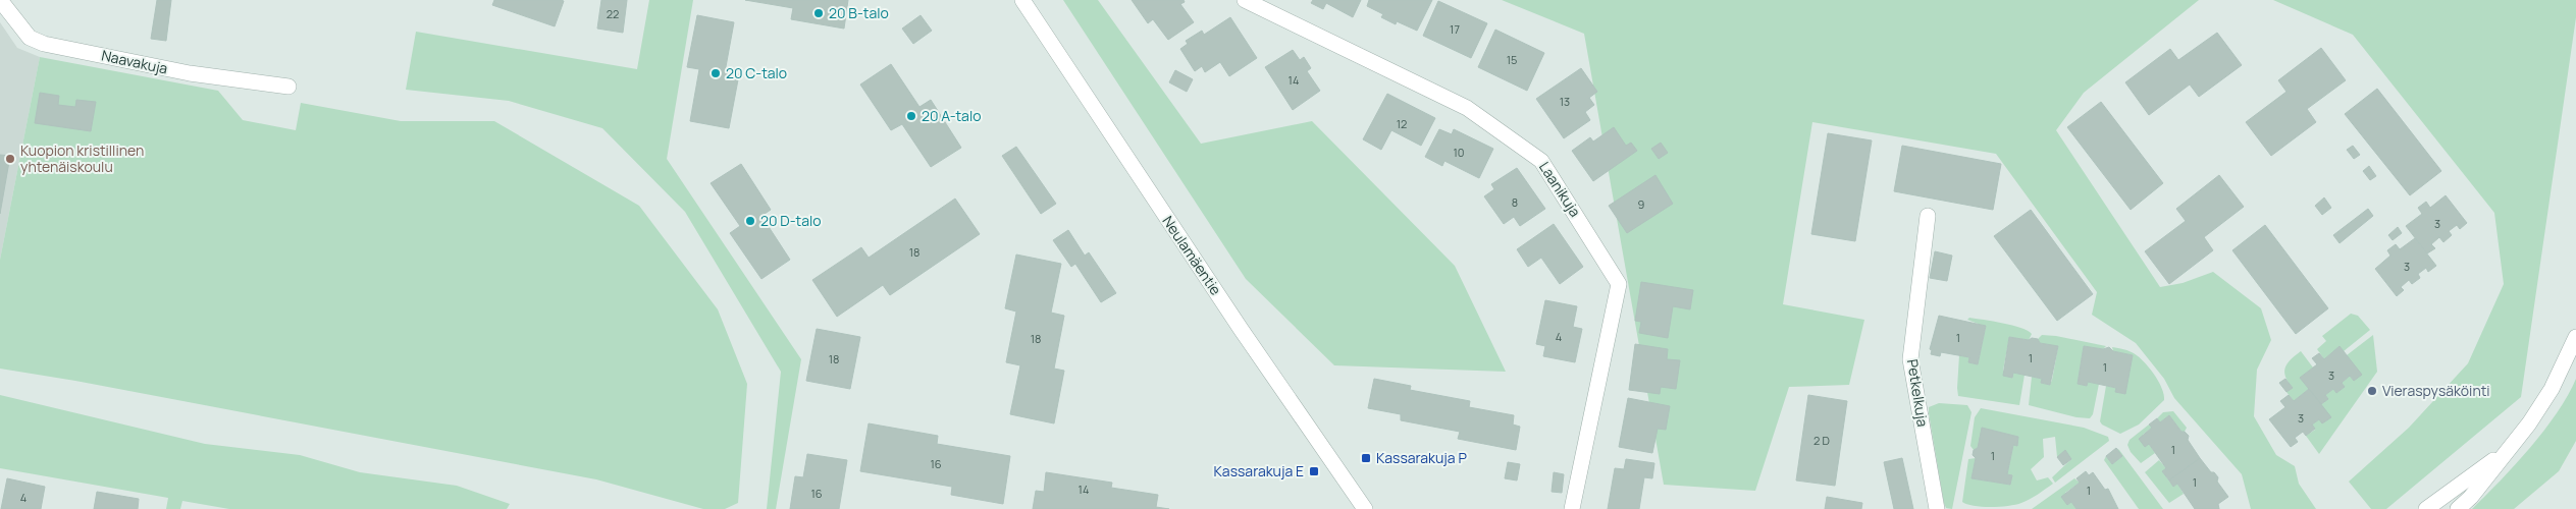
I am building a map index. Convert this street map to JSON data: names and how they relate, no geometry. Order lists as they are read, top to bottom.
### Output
{
  "streets": {
    "street": [
      "Naavakuja",
      "Laanikuja",
      "Neulamäentie",
      "Petkelkuja"
    ]
  },
  "places": {
    "other": [
      "20 B-talo",
      "20 C-talo",
      "20 A-talo",
      "Kuopion kristillinen yhtenäiskoulu",
      "20 D-talo",
      "Vieraspysäköinti"
    ],
    "transit": ["Kassarakuja P", "Kassarakuja E"]
  },
  "house_numbers": [
    "22",
    "17",
    "15",
    "14",
    "13",
    "12",
    "10",
    "8",
    "9",
    "3",
    "18",
    "3",
    "4",
    "1",
    "18",
    "1",
    "18",
    "1",
    "3",
    "3",
    "2 D",
    "1",
    "1",
    "16",
    "1",
    "14",
    "1",
    "16",
    "4"
  ]
}
